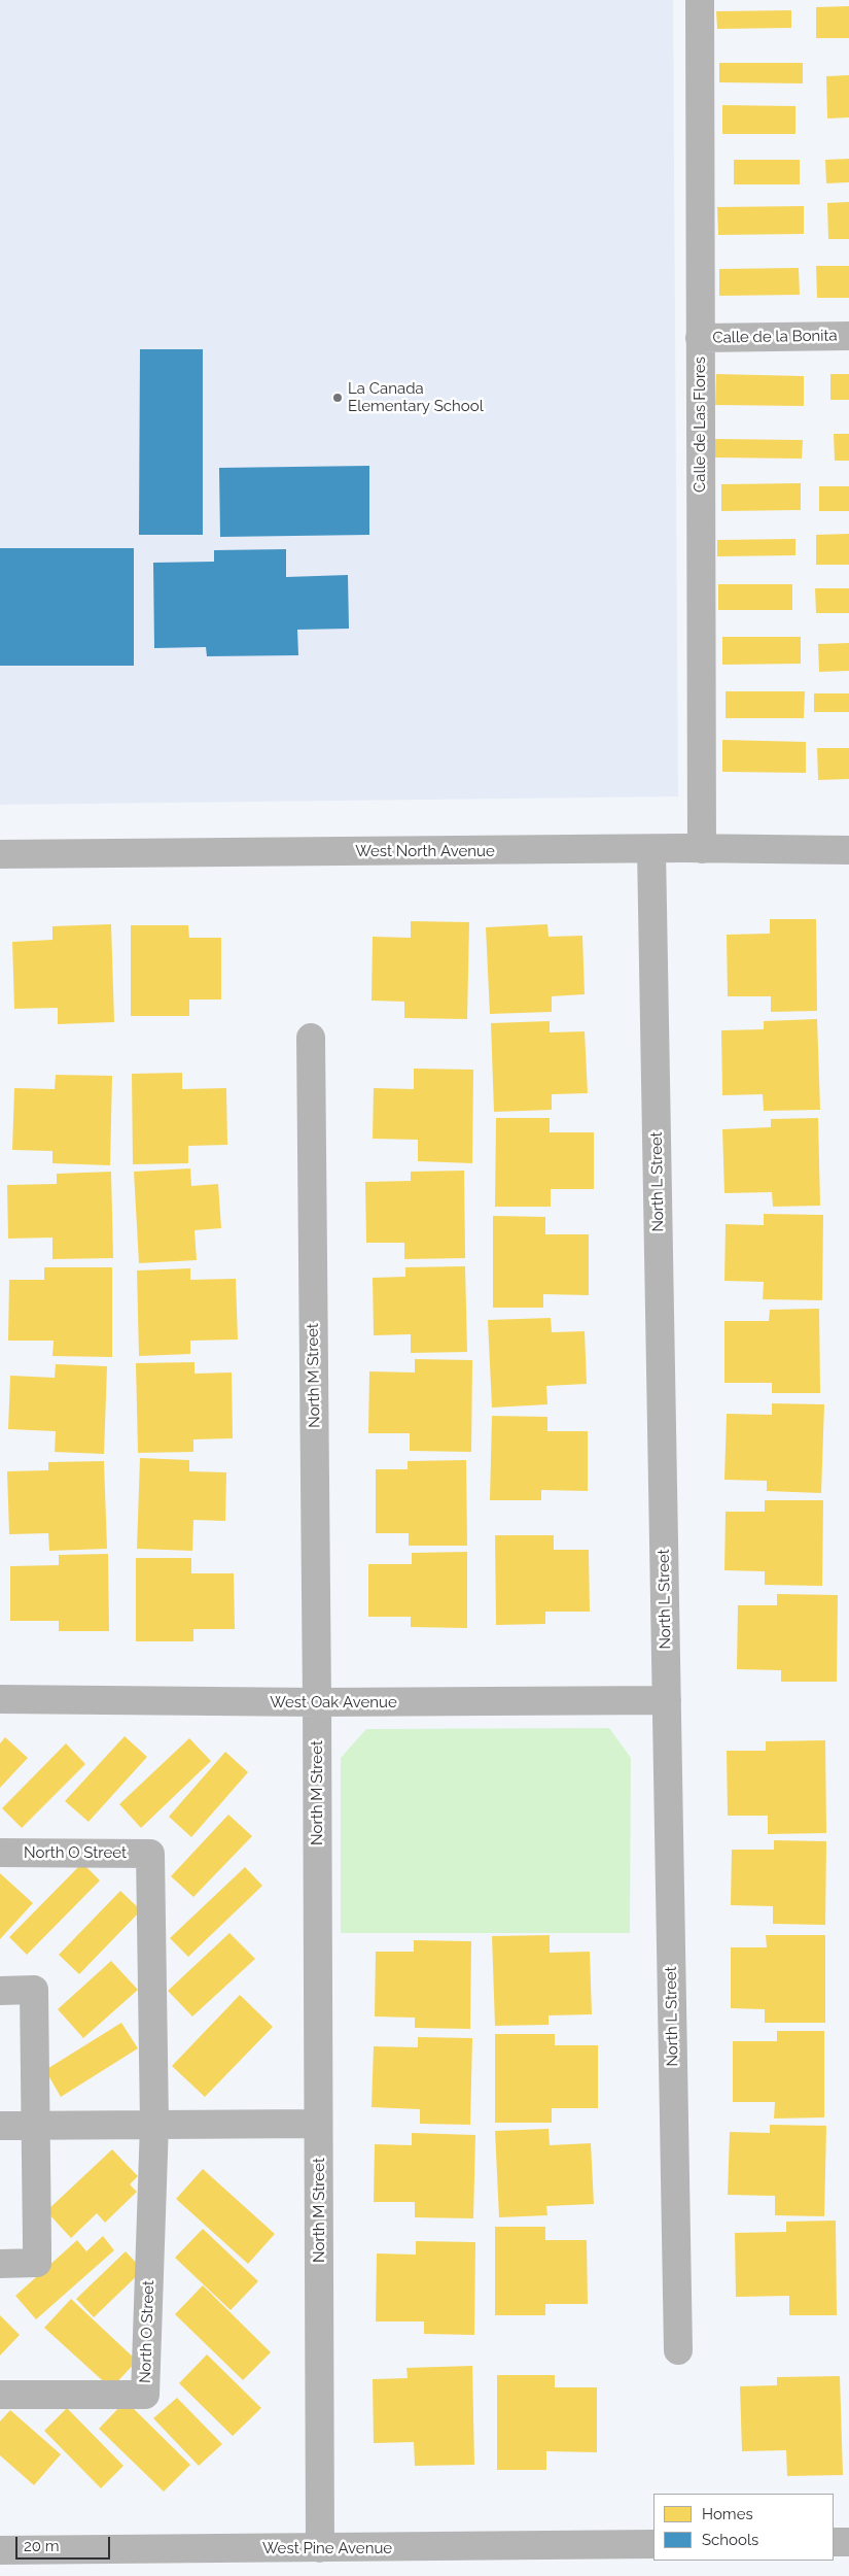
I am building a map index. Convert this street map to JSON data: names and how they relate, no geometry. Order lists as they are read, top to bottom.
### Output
{
  "streets": {
    "street": [
      "Calle de la Bonita",
      "Calle de Las Flores",
      "West North Avenue",
      "North L Street",
      "North M Street",
      "West Oak Avenue",
      "North O Street",
      "West Pine Avenue"
    ]
  },
  "crossings": [
    ["Calle de la Bonita", "Calle de Las Flores"],
    ["Calle de Las Flores", "West North Avenue"],
    ["West North Avenue", "North L Street"],
    ["North L Street", "West Oak Avenue"],
    ["North M Street", "West Oak Avenue"],
    ["North M Street", "West Pine Avenue"]
  ],
  "places": ["La Canada Elementary School"],
  "legend": ["Homes", "Schools"],
  "scale_bar": "20 m"
}
